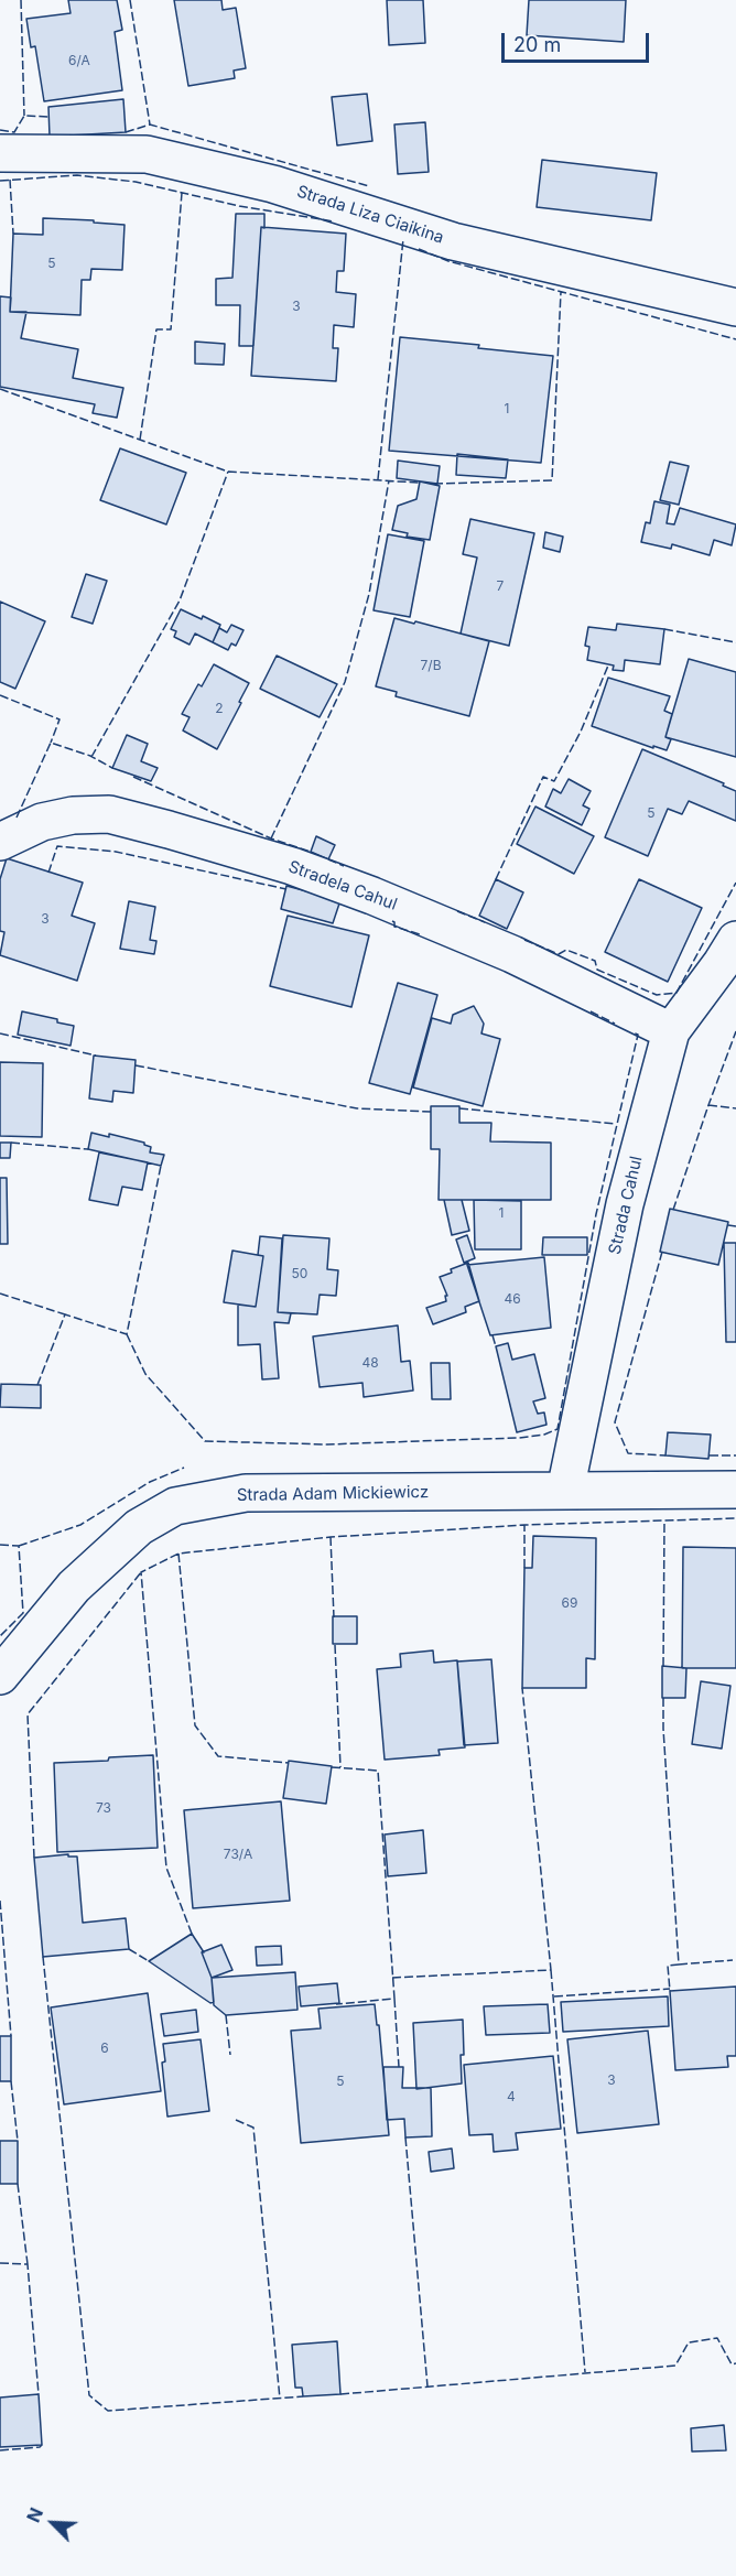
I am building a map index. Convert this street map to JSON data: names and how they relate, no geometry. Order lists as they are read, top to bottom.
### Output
{
  "streets": {
    "street": [
      "Strada Liza Ciaikina",
      "Stradela Cahul",
      "Strada Cahul",
      "Strada Adam Mickiewicz"
    ]
  },
  "crossings": [
    ["Stradela Cahul", "Strada Cahul"],
    ["Strada Cahul", "Strada Adam Mickiewicz"]
  ],
  "house_numbers": [
    "6/A",
    "5",
    "3",
    "1",
    "7",
    "7/B",
    "2",
    "5",
    "3",
    "1",
    "50",
    "46",
    "48",
    "69",
    "73",
    "73/A",
    "6",
    "3",
    "5",
    "4"
  ],
  "scale_bar": "20 m",
  "north": "top left"
}
